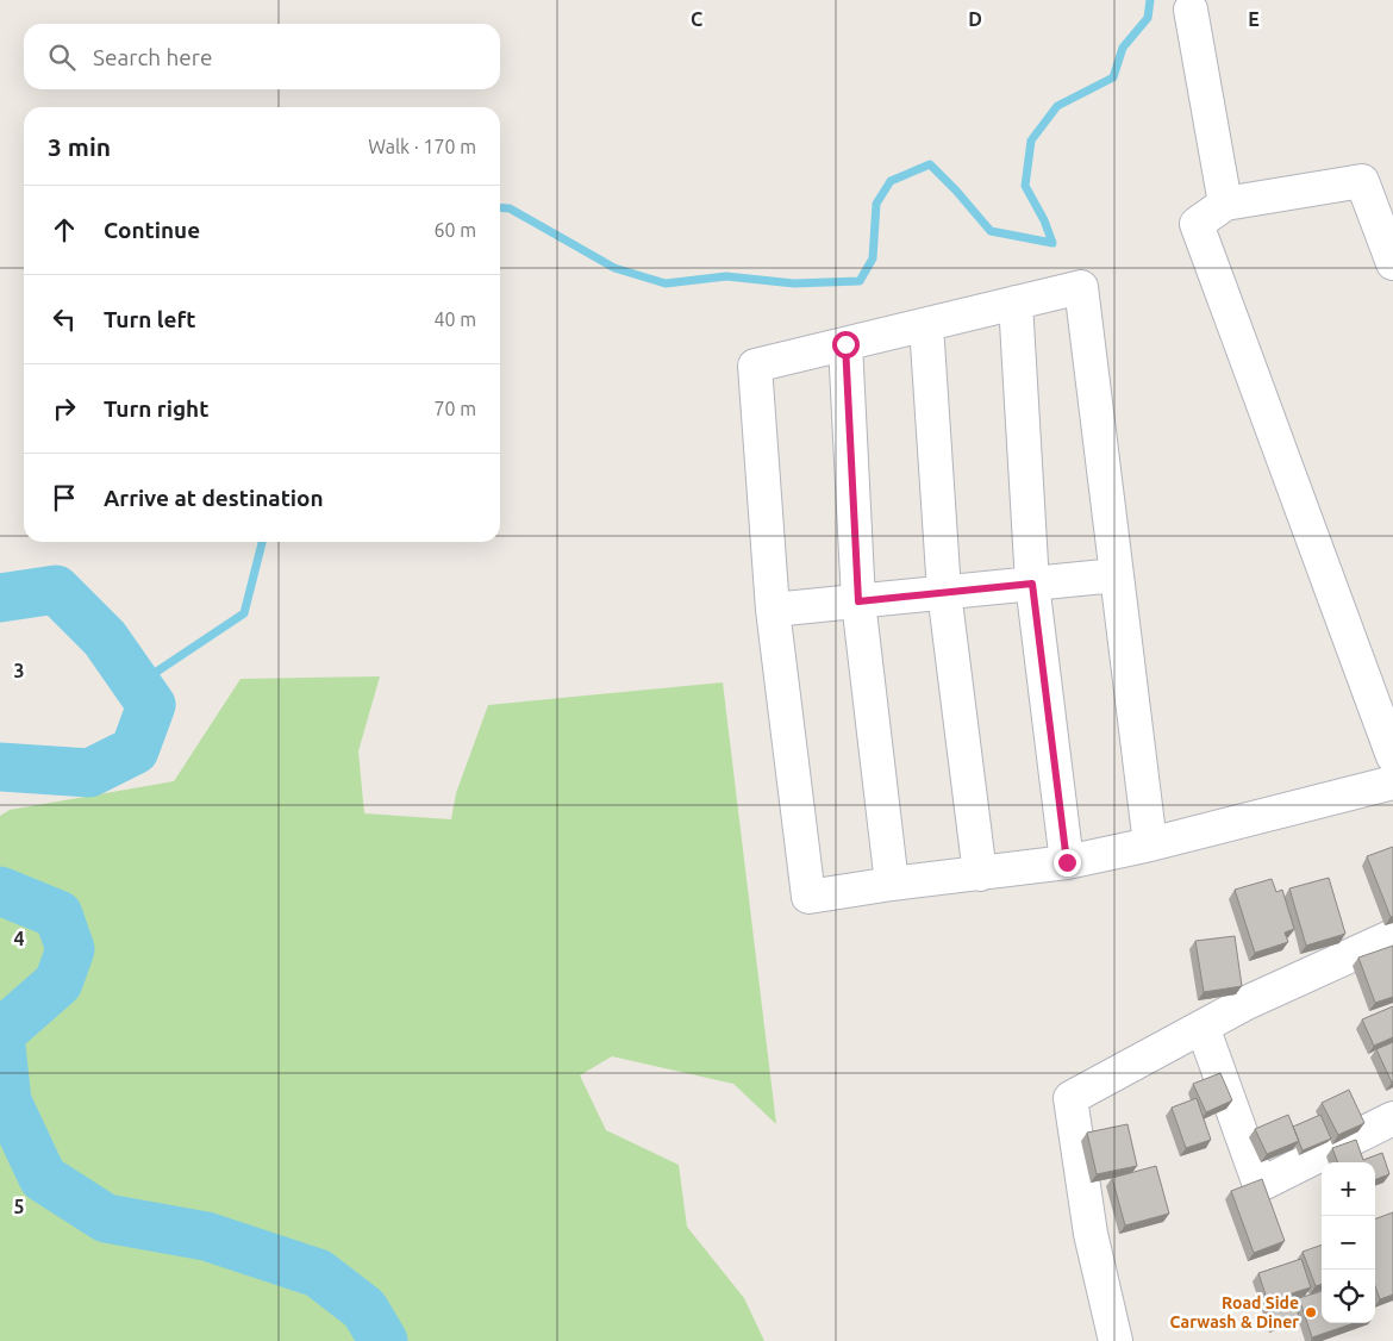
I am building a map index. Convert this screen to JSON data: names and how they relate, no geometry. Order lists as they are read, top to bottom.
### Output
{
  "places": ["Road Side Carwash & Diner"],
  "page": {
    "search": "Search here",
    "heading": ["3 min", "Walk · 170 m"],
    "list": [
      ["Continue", "60 m"],
      ["Turn left", "40 m"],
      ["Turn right", "70 m"],
      "Arrive at destination"
    ],
    "map_buttons": ["+", "−"]
  },
  "grid": {
    "columns": ["C", "D", "E"],
    "rows": ["3", "4", "5"]
  }
}
